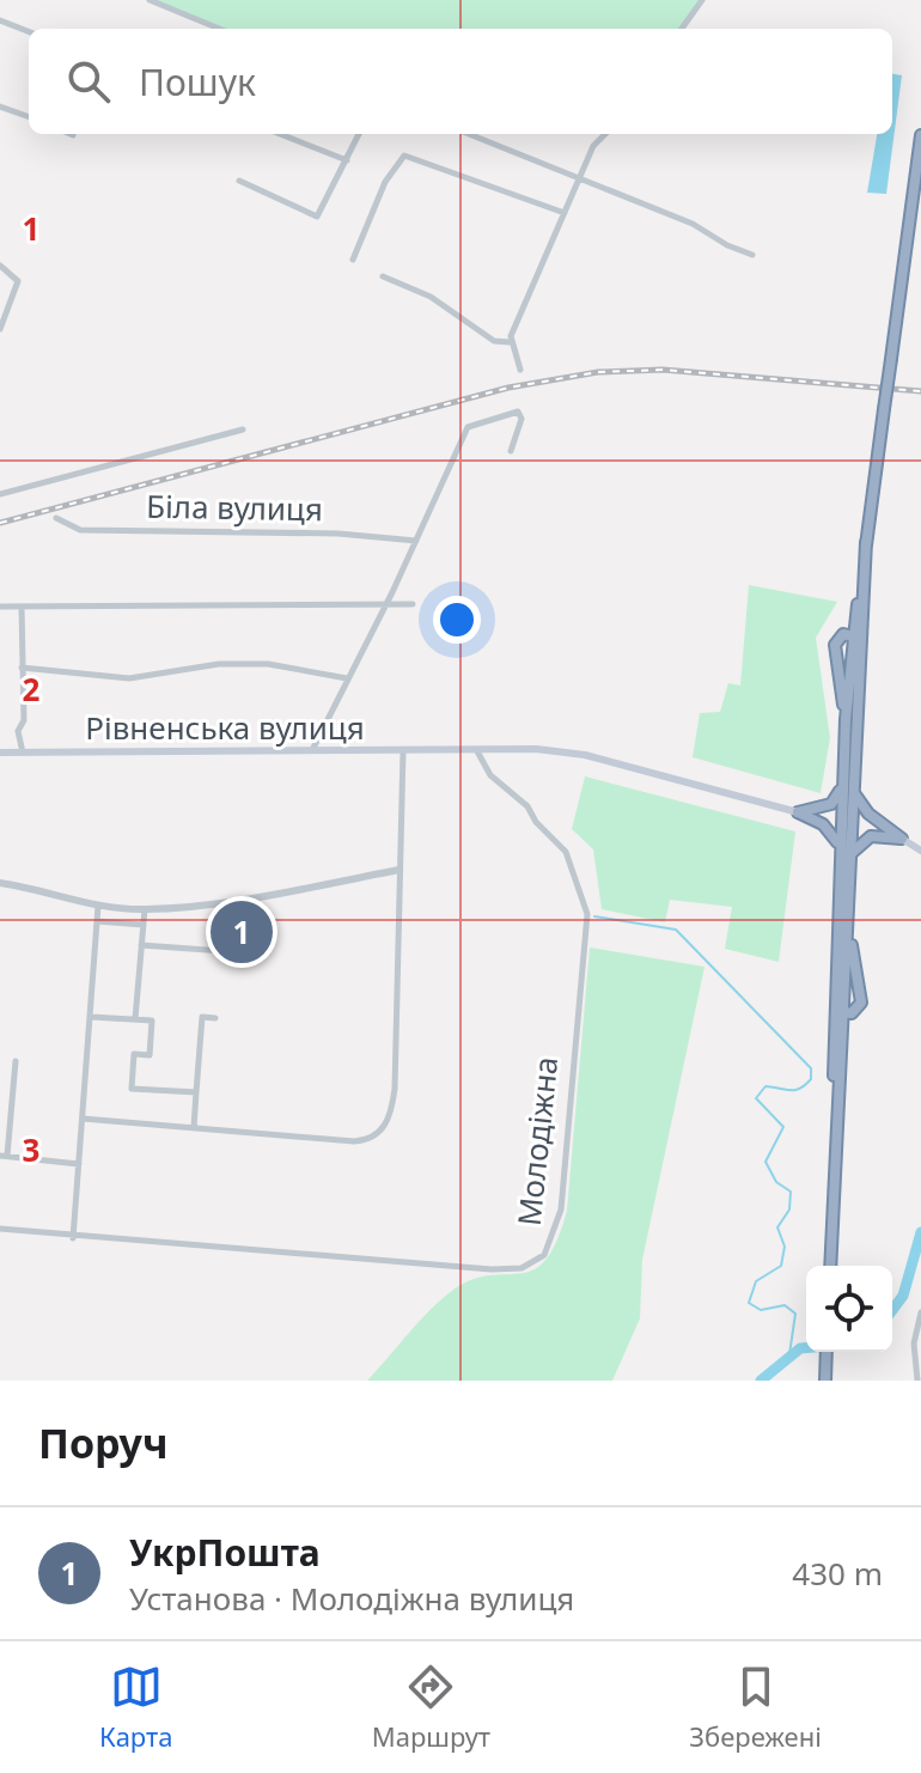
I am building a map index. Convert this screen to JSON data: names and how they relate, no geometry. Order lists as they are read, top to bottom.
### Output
{
  "streets": {
    "main road": ["Рівненська вулиця"],
    "street": ["Біла вулиця", "Молодіжна"]
  },
  "crossings": [
    ["Рівненська вулиця", "Молодіжна"]
  ],
  "page": {
    "search": "Пошук",
    "pins": "1",
    "heading": "Поруч",
    "list": [
      {
        "mark": "1",
        "name": "УкрПошта",
        "note": "Установа · Молодіжна вулиця",
        "value": "430 m"
      }
    ],
    "nav": ["Карта", "Маршрут", "Збережені"]
  },
  "grid": {
    "rows": ["1", "2", "3"]
  }
}
